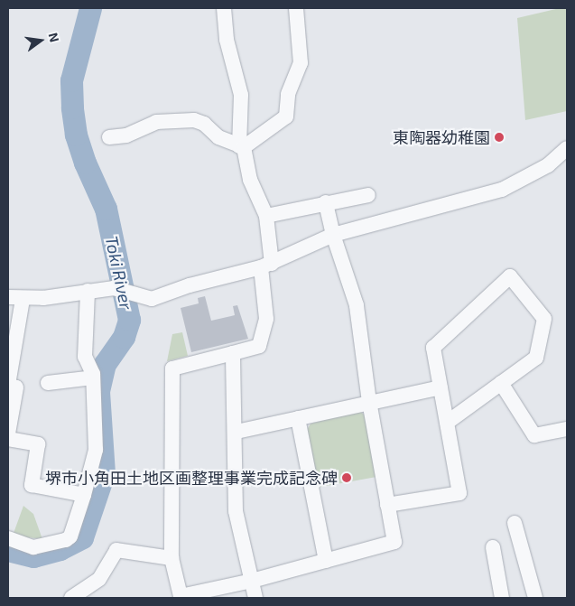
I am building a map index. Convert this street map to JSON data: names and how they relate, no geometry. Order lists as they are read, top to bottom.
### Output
{
  "water": ["Toki River"],
  "places": ["東陶器幼稚園", "堺市小角田土地区画整理事業完成記念碑"],
  "north": "right"
}
